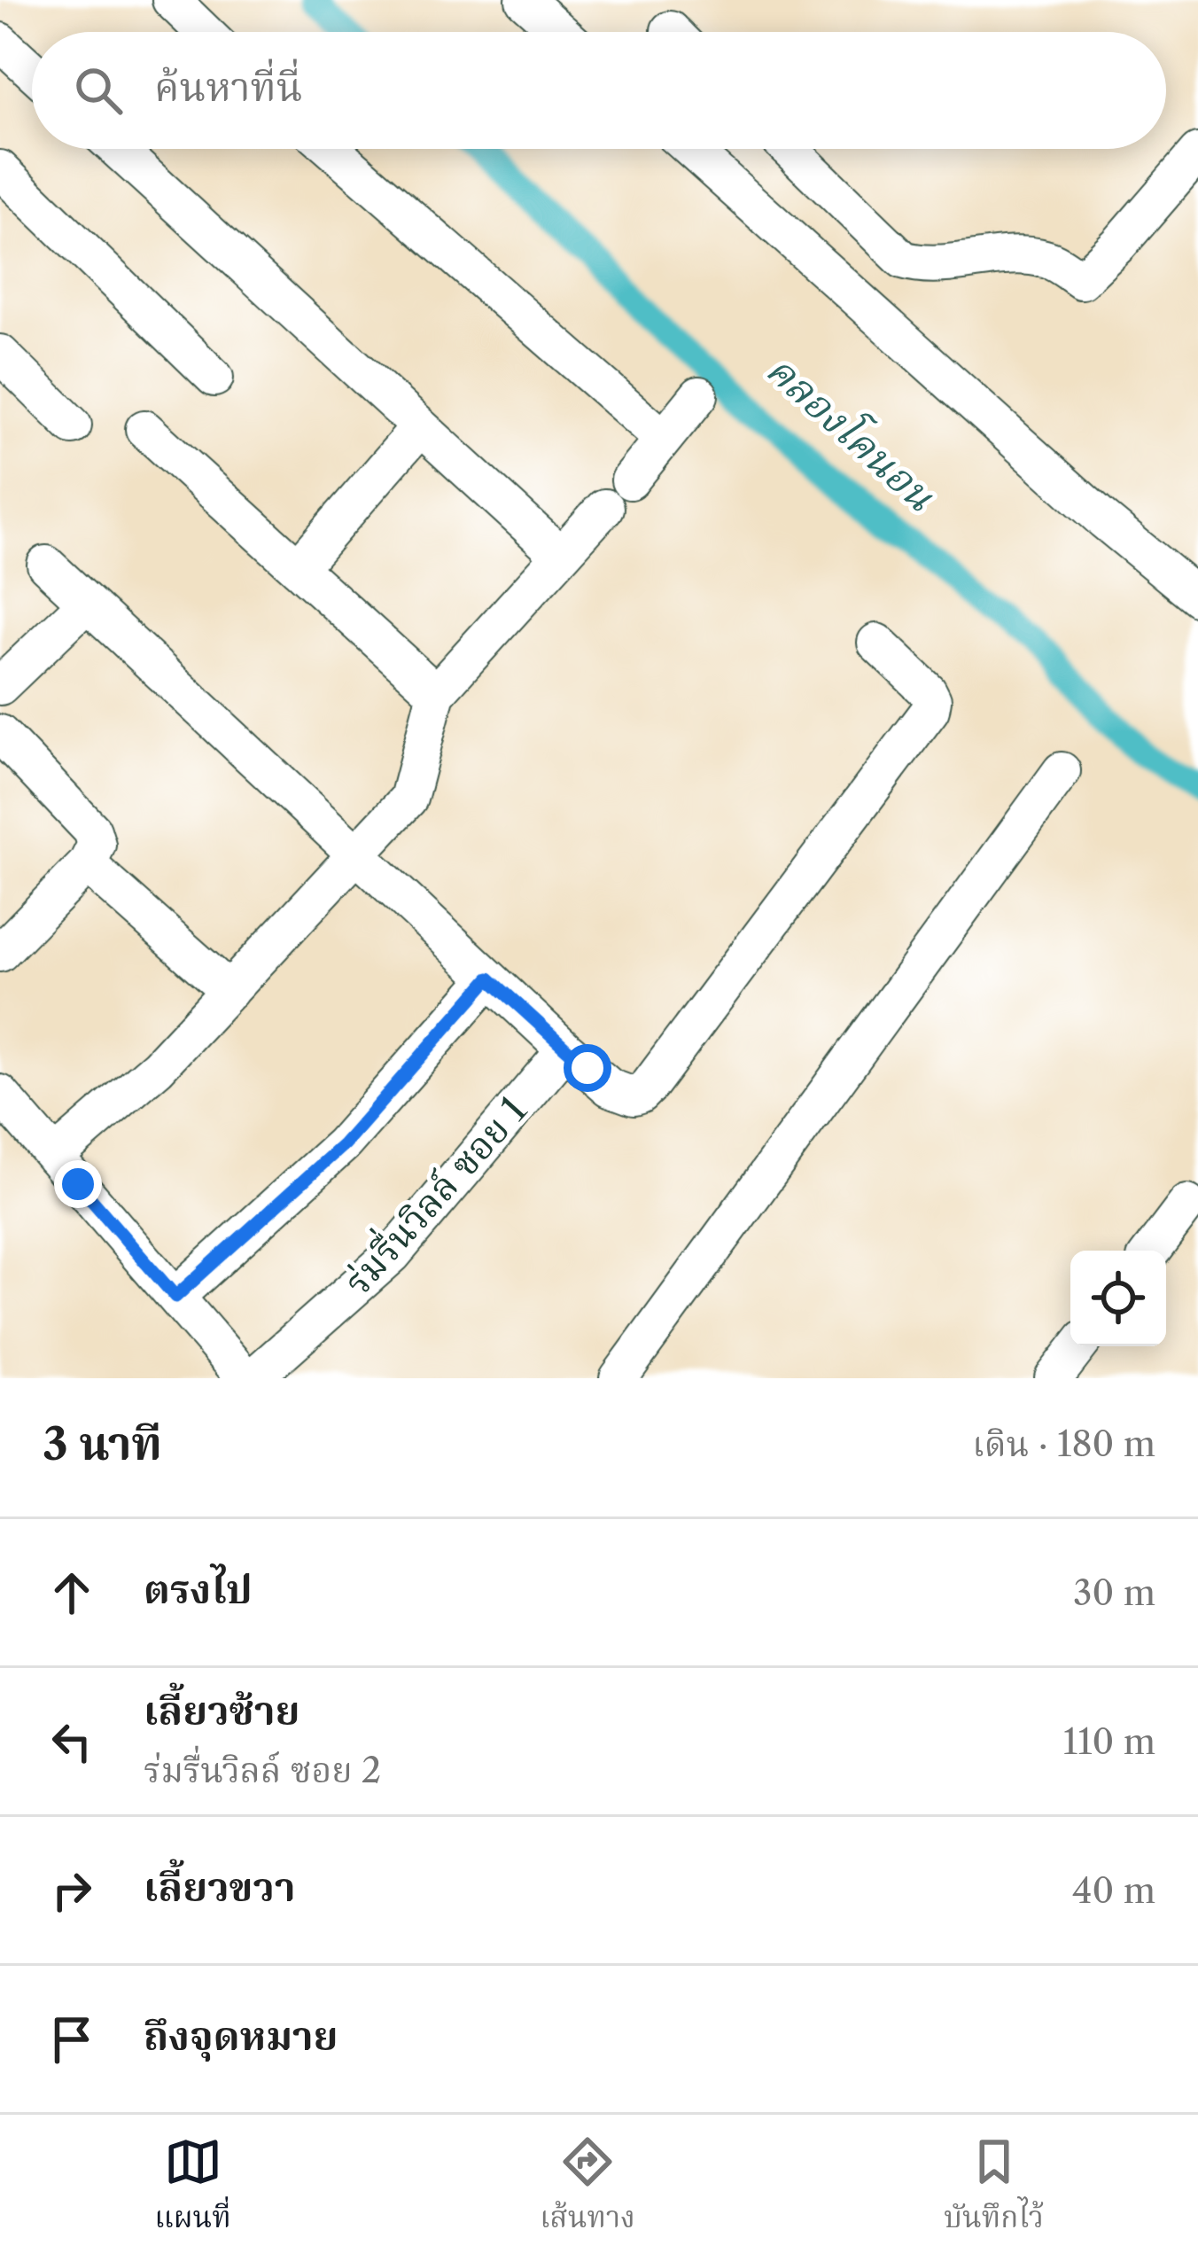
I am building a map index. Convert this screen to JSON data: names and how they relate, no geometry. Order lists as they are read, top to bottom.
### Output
{
  "streets": {
    "street": ["ร่มรื่นวิลล์ ซอย 1"]
  },
  "water": ["คลองโคนอน"],
  "page": {
    "search": "ค้นหาที่นี่",
    "heading": ["3 นาที", "เดิน · 180 m"],
    "list": [
      ["ตรงไป", "30 m"],
      ["เลี้ยวซ้าย", "ร่มรื่นวิลล์ ซอย 2", "110 m"],
      ["เลี้ยวขวา", "40 m"],
      "ถึงจุดหมาย"
    ],
    "nav": ["แผนที่", "เส้นทาง", "บันทึกไว้"]
  }
}
